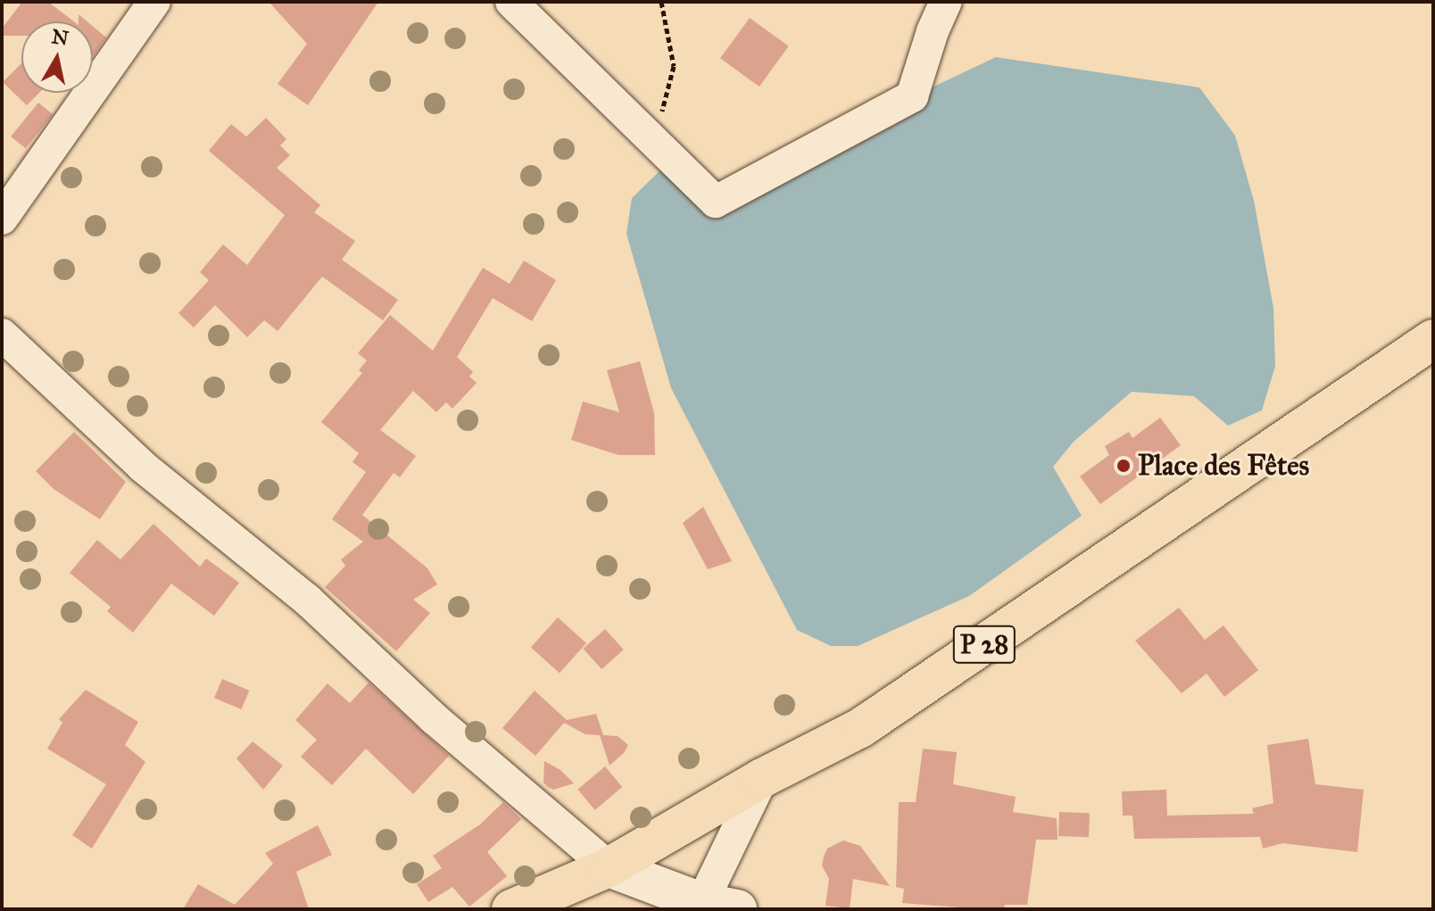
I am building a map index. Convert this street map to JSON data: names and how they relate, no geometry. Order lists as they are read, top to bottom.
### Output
{
  "streets": {
    "main road": ["P 28"]
  },
  "places": ["Place des Fêtes"],
  "north": "top"
}
